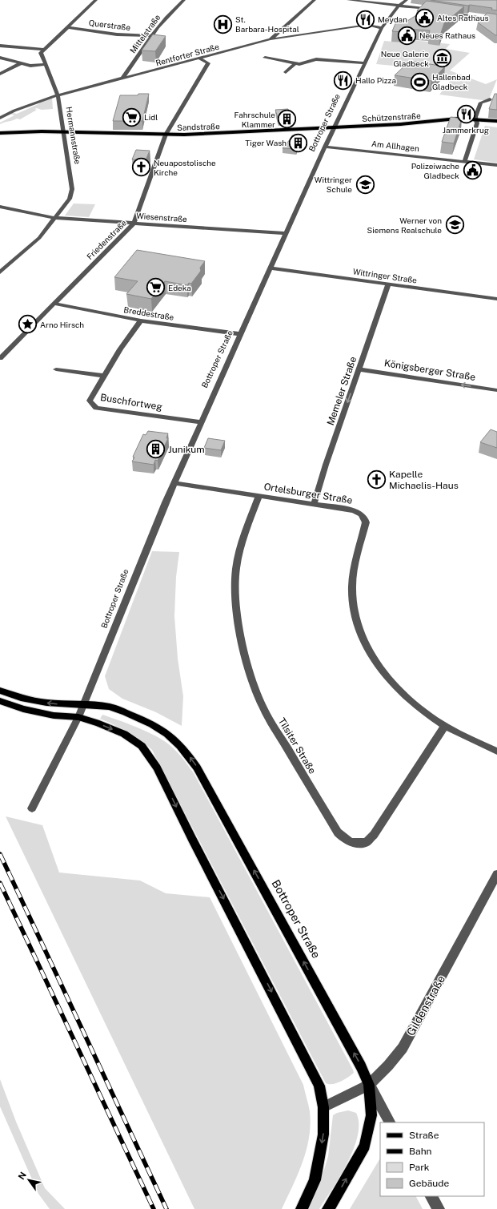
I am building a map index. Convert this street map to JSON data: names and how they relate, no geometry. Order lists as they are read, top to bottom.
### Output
{
  "streets": {
    "main road": ["Schützenstraße", "Bottroper Straße", "Sandstraße"],
    "street": [
      "Querstraße",
      "Mittelstraße",
      "Rentforter Straße",
      "Hermannstraße",
      "Am Allhagen",
      "Wiesenstraße",
      "Friedenstraße",
      "Wittringer Straße",
      "Breddestraße",
      "Königsberger Straße",
      "Memeler Straße",
      "Buschfortweg",
      "Ortelsburger Straße",
      "Tilsiter Straße",
      "Gildenstraße"
    ]
  },
  "crossings": [
    ["Querstraße", "Mittelstraße"],
    ["Mittelstraße", "Rentforter Straße"],
    ["Rentforter Straße", "Bottroper Straße"],
    ["Rentforter Straße", "Hermannstraße"],
    ["Rentforter Straße", "Friedenstraße"],
    ["Schützenstraße", "Bottroper Straße"],
    ["Schützenstraße", "Sandstraße"],
    ["Bottroper Straße", "Sandstraße"],
    ["Bottroper Straße", "Am Allhagen"],
    ["Bottroper Straße", "Wiesenstraße"],
    ["Bottroper Straße", "Wittringer Straße"],
    ["Bottroper Straße", "Breddestraße"],
    ["Bottroper Straße", "Buschfortweg"],
    ["Bottroper Straße", "Ortelsburger Straße"],
    ["Bottroper Straße", "Gildenstraße"],
    ["Sandstraße", "Hermannstraße"],
    ["Sandstraße", "Friedenstraße"],
    ["Hermannstraße", "Wiesenstraße"],
    ["Wiesenstraße", "Friedenstraße"],
    ["Friedenstraße", "Breddestraße"],
    ["Wittringer Straße", "Memeler Straße"],
    ["Breddestraße", "Buschfortweg"],
    ["Königsberger Straße", "Memeler Straße"],
    ["Memeler Straße", "Ortelsburger Straße"],
    ["Ortelsburger Straße", "Tilsiter Straße"]
  ],
  "one_way": ["Bottroper Straße", "Königsberger Straße", "Memeler Straße"],
  "places": {
    "public building": ["Altes Rathaus", "Neues Rathaus", "Polizeiwache Gladbeck"],
    "restaurant": ["Meydan", "Hallo Pizza", "Jammerkrug"],
    "hospital": ["St. Barbara-Hospital"],
    "museum": ["Neue Galerie Gladbeck"],
    "sports": ["Hallenbad Gladbeck"],
    "supermarket": ["Lidl", "Edeka"],
    "building": ["Fahrschule Klammer", "Tiger Wash", "Junikum"],
    "church": ["Neuapostolische Kirche", "Kapelle Michaelis-Haus"],
    "school or university": ["Wittringer Schule", "Werner von Siemens Realschule"],
    "place": ["Arno Hirsch"]
  },
  "legend": [
    "Straße",
    "Bahn",
    "Park",
    "Gebäude"
  ],
  "north": "top left"
}
